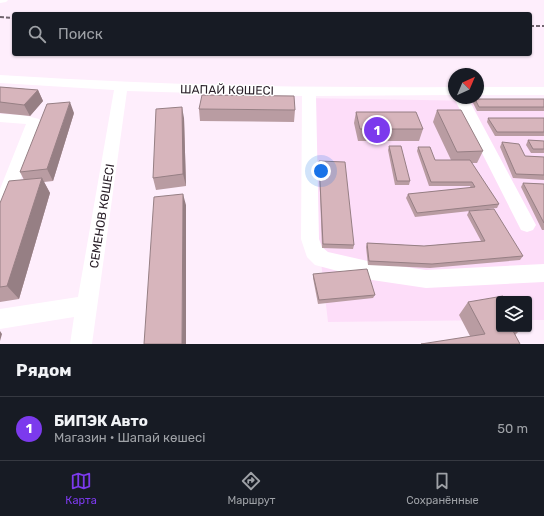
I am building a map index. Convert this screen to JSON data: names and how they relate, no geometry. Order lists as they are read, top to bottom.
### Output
{
  "streets": {
    "street": ["ШАПАЙ КӨШЕСІ", "СЕМЕНОВ КӨШЕСІ"]
  },
  "crossings": [
    ["ШАПАЙ КӨШЕСІ", "СЕМЕНОВ КӨШЕСІ"]
  ],
  "north": "top right",
  "page": {
    "search": "Поиск",
    "pins": "1",
    "heading": "Рядом",
    "list": [
      {
        "mark": "1",
        "name": "БИПЭК Авто",
        "note": "Магазин · Шапай көшесі",
        "value": "50 m"
      }
    ],
    "nav": ["Карта", "Маршрут", "Сохранённые"]
  }
}
